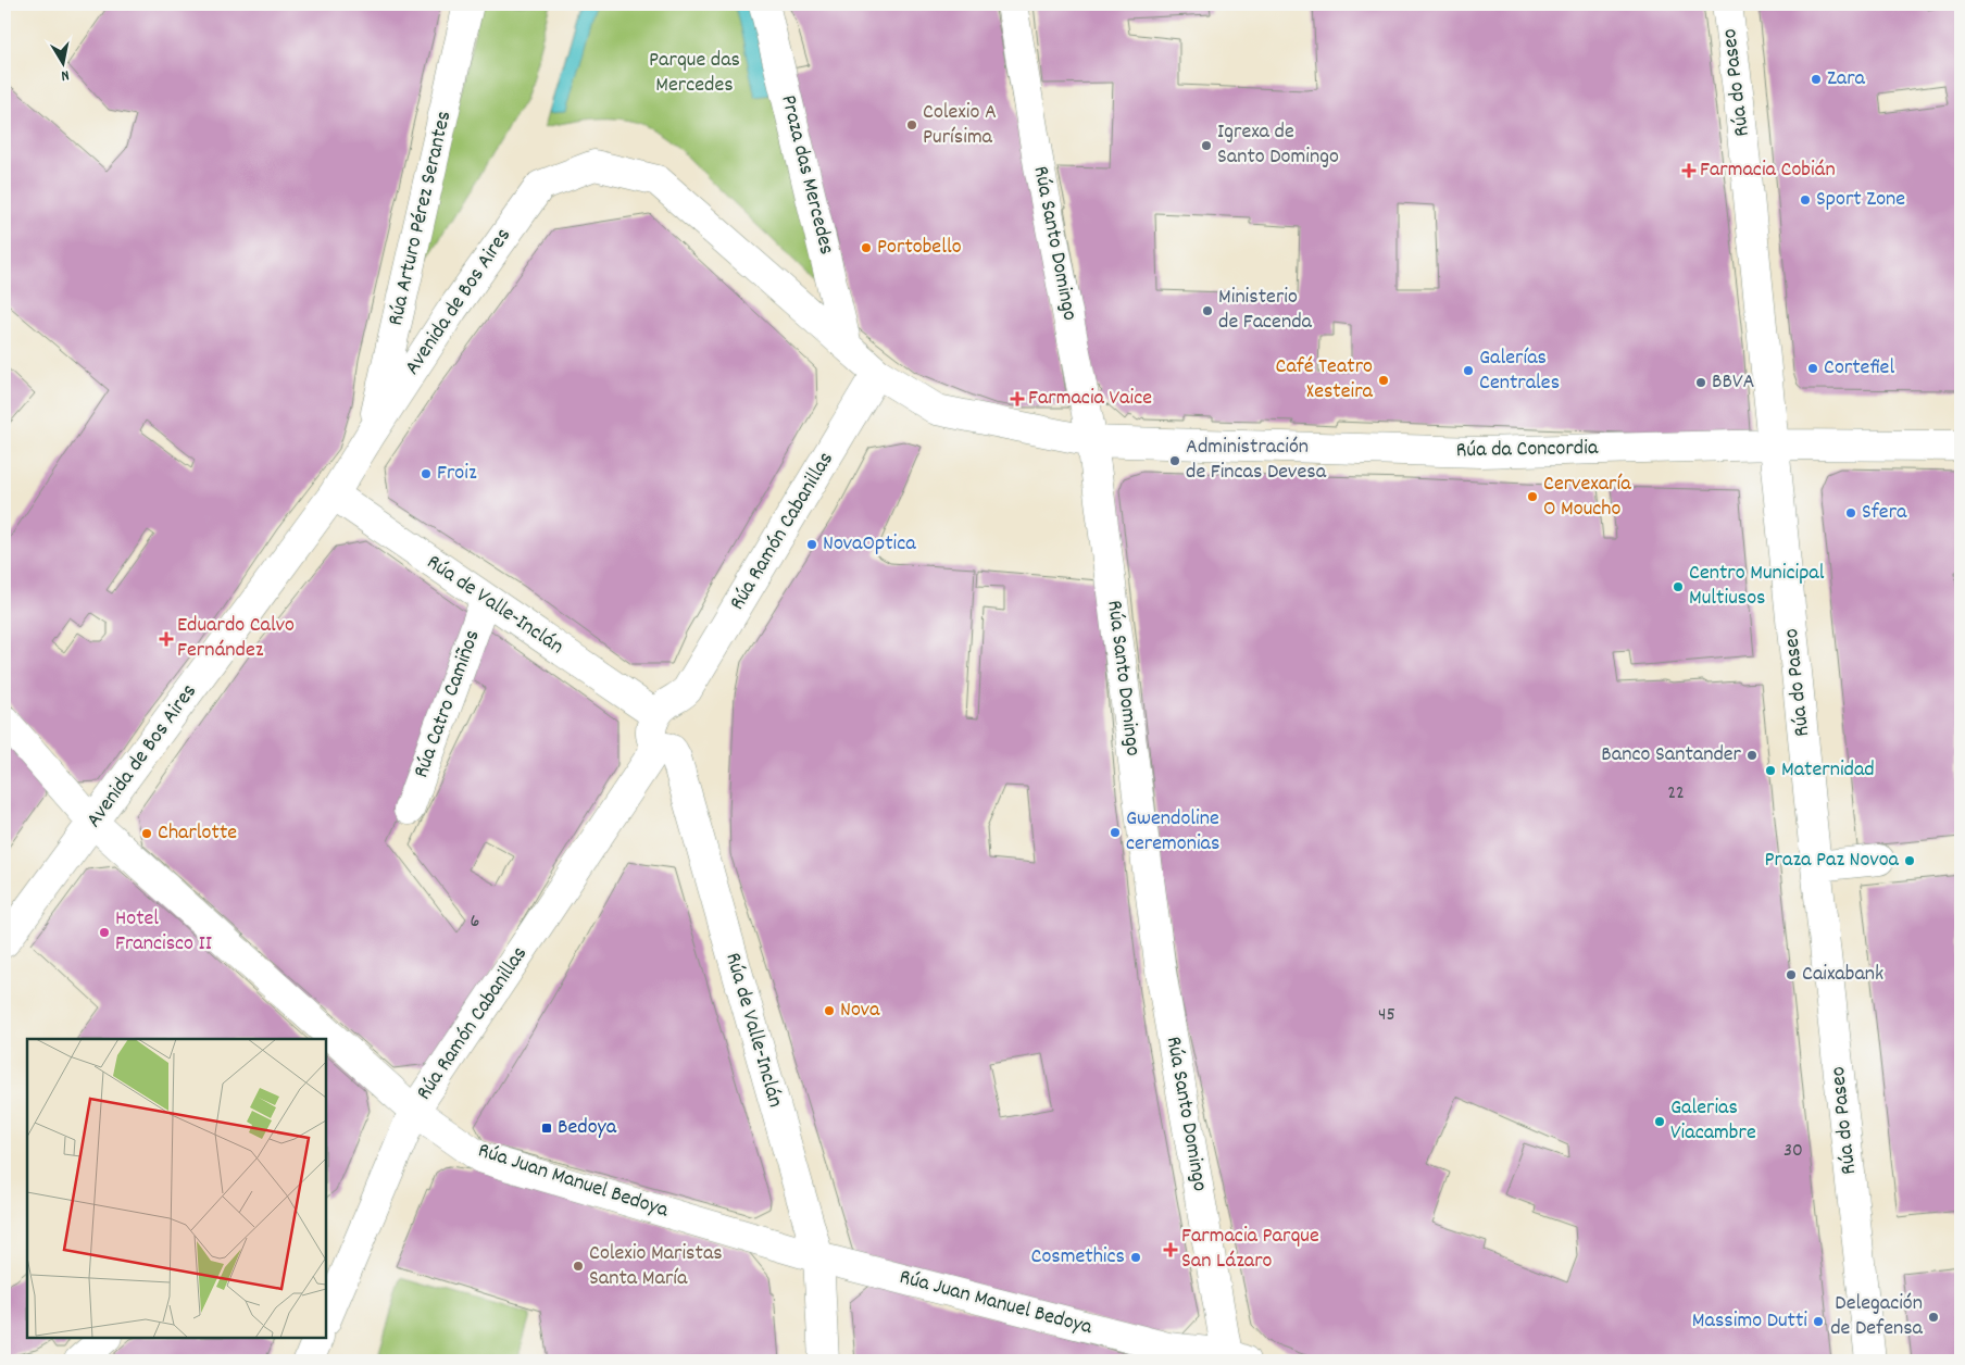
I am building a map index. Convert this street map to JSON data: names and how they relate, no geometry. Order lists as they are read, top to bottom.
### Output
{
  "streets": {
    "street": [
      "Rúa do Paseo",
      "Praza das Mercedes",
      "Rúa Arturo Pérez Serantes",
      "Rúa Santo Domingo",
      "Avenida de Bos Aires",
      "Rúa da Concordia",
      "Rúa Ramón Cabanillas",
      "Rúa de Valle-Inclán",
      "Rúa Catro Camiños",
      "Rúa Juan Manuel Bedoya"
    ]
  },
  "crossings": [
    ["Rúa do Paseo", "Rúa da Concordia"],
    ["Praza das Mercedes", "Avenida de Bos Aires"],
    ["Rúa Arturo Pérez Serantes", "Avenida de Bos Aires"],
    ["Rúa Santo Domingo", "Avenida de Bos Aires"],
    ["Rúa Santo Domingo", "Rúa da Concordia"],
    ["Rúa Santo Domingo", "Rúa Juan Manuel Bedoya"],
    ["Avenida de Bos Aires", "Rúa da Concordia"],
    ["Avenida de Bos Aires", "Rúa Ramón Cabanillas"],
    ["Avenida de Bos Aires", "Rúa de Valle-Inclán"],
    ["Avenida de Bos Aires", "Rúa Juan Manuel Bedoya"],
    ["Rúa Ramón Cabanillas", "Rúa de Valle-Inclán"],
    ["Rúa Ramón Cabanillas", "Rúa Juan Manuel Bedoya"],
    ["Rúa de Valle-Inclán", "Rúa Catro Camiños"],
    ["Rúa de Valle-Inclán", "Rúa Juan Manuel Bedoya"]
  ],
  "parks": ["Parque das Mercedes"],
  "places": {
    "other": [
      "Zara",
      "Colexio A Purísima",
      "Igrexa de Santo Domingo",
      "Sport Zone",
      "Portobello",
      "Ministerio de Facenda",
      "Cortefiel",
      "Galerías Centrales",
      "Café Teatro Xesteira",
      "BBVA",
      "Administración de Fincas Devesa",
      "Froiz",
      "Cervexaría O Moucho",
      "Sfera",
      "NovaOptica",
      "Centro Municipal Multiusos",
      "Banco Santander",
      "Maternidad",
      "Gwendoline ceremonias",
      "Charlotte",
      "Praza Paz Novoa",
      "Hotel Francisco II",
      "Caixabank",
      "Nova",
      "Galerias Viacambre",
      "Cosmethics",
      "Colexio Maristas Santa María",
      "Delegación de Defensa",
      "Massimo Dutti"
    ],
    "health": [
      "Farmacia Cobián",
      "Farmacia Vaice",
      "Eduardo Calvo Fernández",
      "Farmacia Parque San Lázaro"
    ],
    "transit": ["Bedoya"]
  },
  "house_numbers": [
    "22",
    "6",
    "45",
    "30"
  ],
  "north": "bottom"
}
